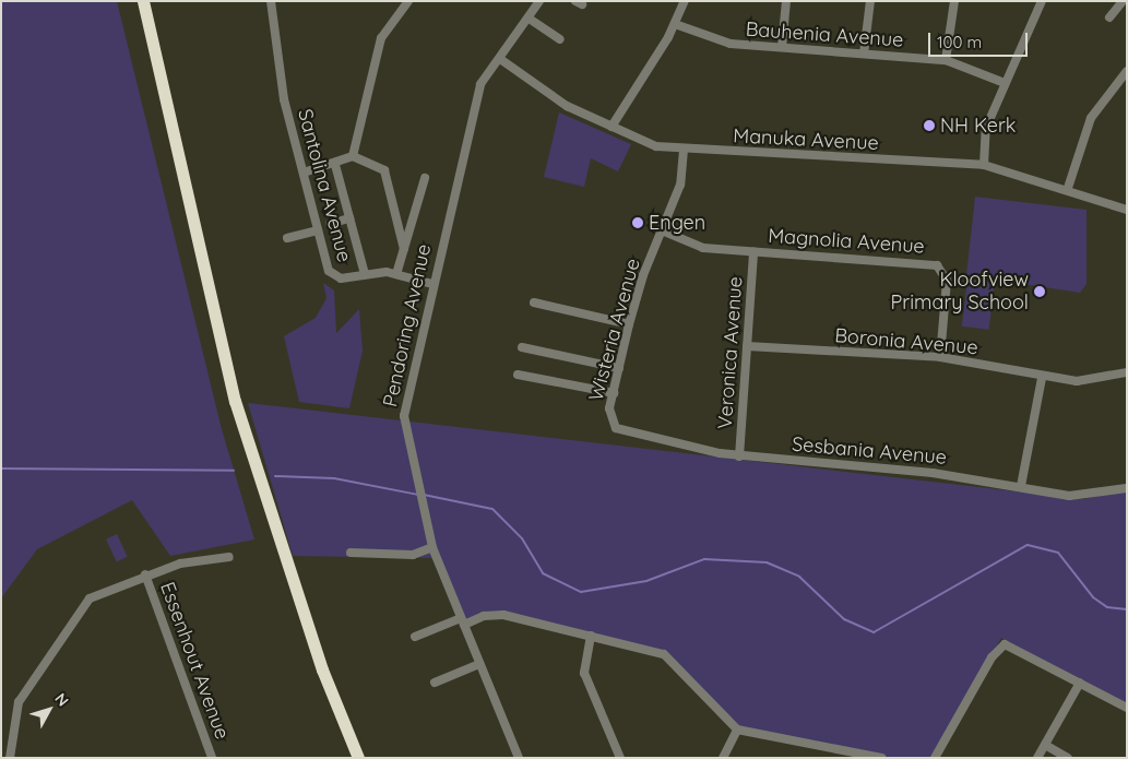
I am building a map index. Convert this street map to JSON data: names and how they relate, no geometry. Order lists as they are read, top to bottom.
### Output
{
  "streets": {
    "street": [
      "Bauhenia Avenue",
      "Manuka Avenue",
      "Santolina Avenue",
      "Magnolia Avenue",
      "Pendoring Avenue",
      "Wisteria Avenue",
      "Boronia Avenue",
      "Veronica Avenue",
      "Sesbania Avenue",
      "Essenhout Avenue"
    ]
  },
  "crossings": [
    ["Manuka Avenue", "Pendoring Avenue"],
    ["Manuka Avenue", "Wisteria Avenue"],
    ["Santolina Avenue", "Pendoring Avenue"],
    ["Magnolia Avenue", "Wisteria Avenue"],
    ["Magnolia Avenue", "Boronia Avenue"],
    ["Magnolia Avenue", "Veronica Avenue"],
    ["Wisteria Avenue", "Sesbania Avenue"],
    ["Boronia Avenue", "Veronica Avenue"],
    ["Veronica Avenue", "Sesbania Avenue"]
  ],
  "places": ["NH Kerk", "Engen", "Kloofview Primary School"],
  "scale_bar": "100 m",
  "north": "top right"
}
